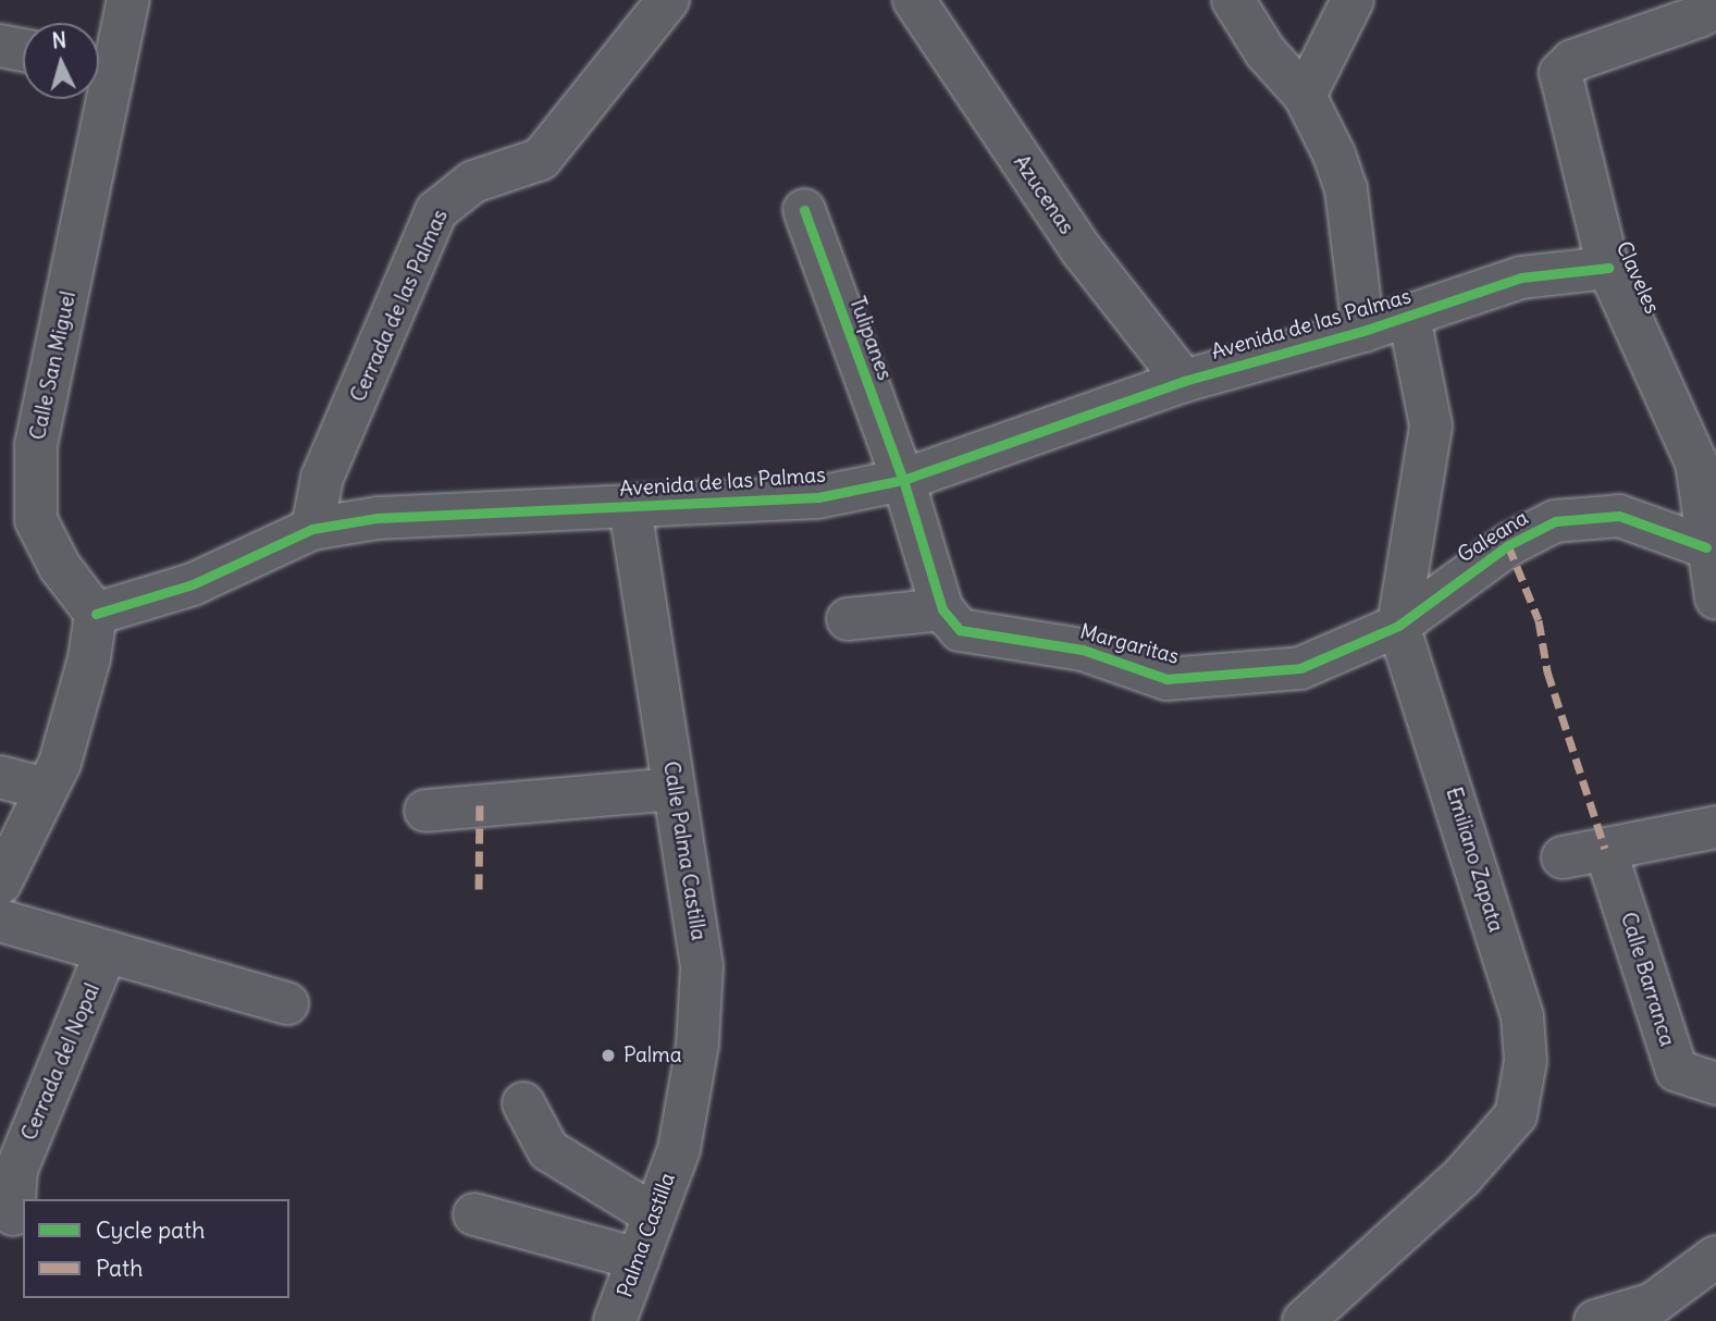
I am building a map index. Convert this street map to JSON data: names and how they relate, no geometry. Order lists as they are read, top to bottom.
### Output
{
  "streets": {
    "street": [
      "Azucenas",
      "Claveles",
      "Cerrada de las Palmas",
      "Avenida de las Palmas",
      "Tulipanes",
      "Calle San Miguel",
      "Galeana",
      "Margaritas",
      "Calle Palma Castilla",
      "Emiliano Zapata",
      "Calle Barranca",
      "Cerrada del Nopal",
      "Palma Castilla"
    ]
  },
  "crossings": [
    ["Azucenas", "Avenida de las Palmas"],
    ["Claveles", "Avenida de las Palmas"],
    ["Claveles", "Galeana"],
    ["Cerrada de las Palmas", "Avenida de las Palmas"],
    ["Avenida de las Palmas", "Tulipanes"],
    ["Avenida de las Palmas", "Calle San Miguel"],
    ["Avenida de las Palmas", "Calle Palma Castilla"],
    ["Avenida de las Palmas", "Emiliano Zapata"],
    ["Galeana", "Margaritas"],
    ["Galeana", "Emiliano Zapata"],
    ["Margaritas", "Emiliano Zapata"],
    ["Calle Palma Castilla", "Palma Castilla"]
  ],
  "places": ["Palma"],
  "legend": ["Cycle path", "Path"],
  "north": "top"
}
